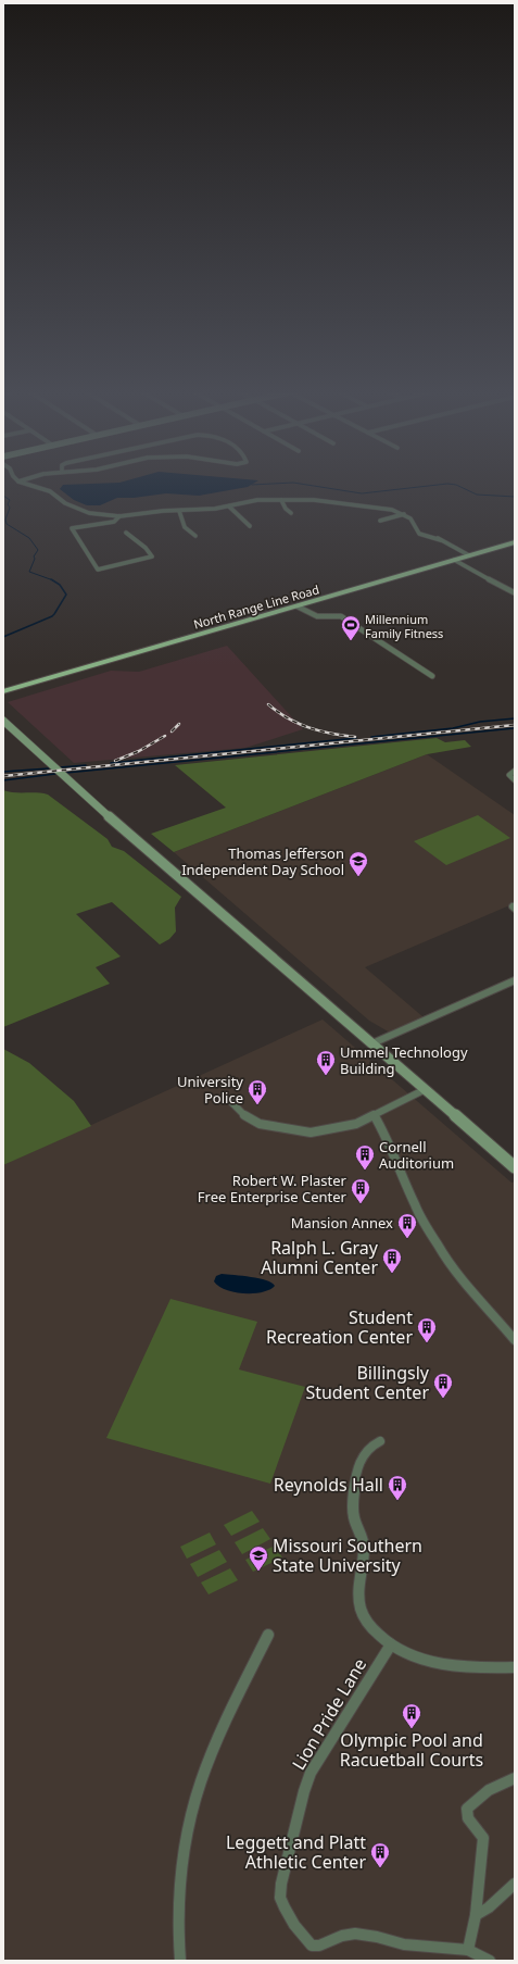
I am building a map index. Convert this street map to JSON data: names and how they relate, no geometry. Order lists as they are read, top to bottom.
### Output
{
  "streets": {
    "main road": ["North Range Line Road"],
    "street": ["Lion Pride Lane"]
  },
  "places": {
    "sports": ["Millennium Family Fitness"],
    "school or university": ["Thomas Jefferson Independent Day School", "Missouri Southern State University"],
    "building": [
      "Ummel Technology Building",
      "University Police",
      "Cornell Auditorium",
      "Robert W. Plaster Free Enterprise Center",
      "Mansion Annex",
      "Ralph L. Gray Alumni Center",
      "Student Recreation Center",
      "Billingsly Student Center",
      "Reynolds Hall",
      "Olympic Pool and Racuetball Courts",
      "Leggett and Platt Athletic Center"
    ]
  }
}
